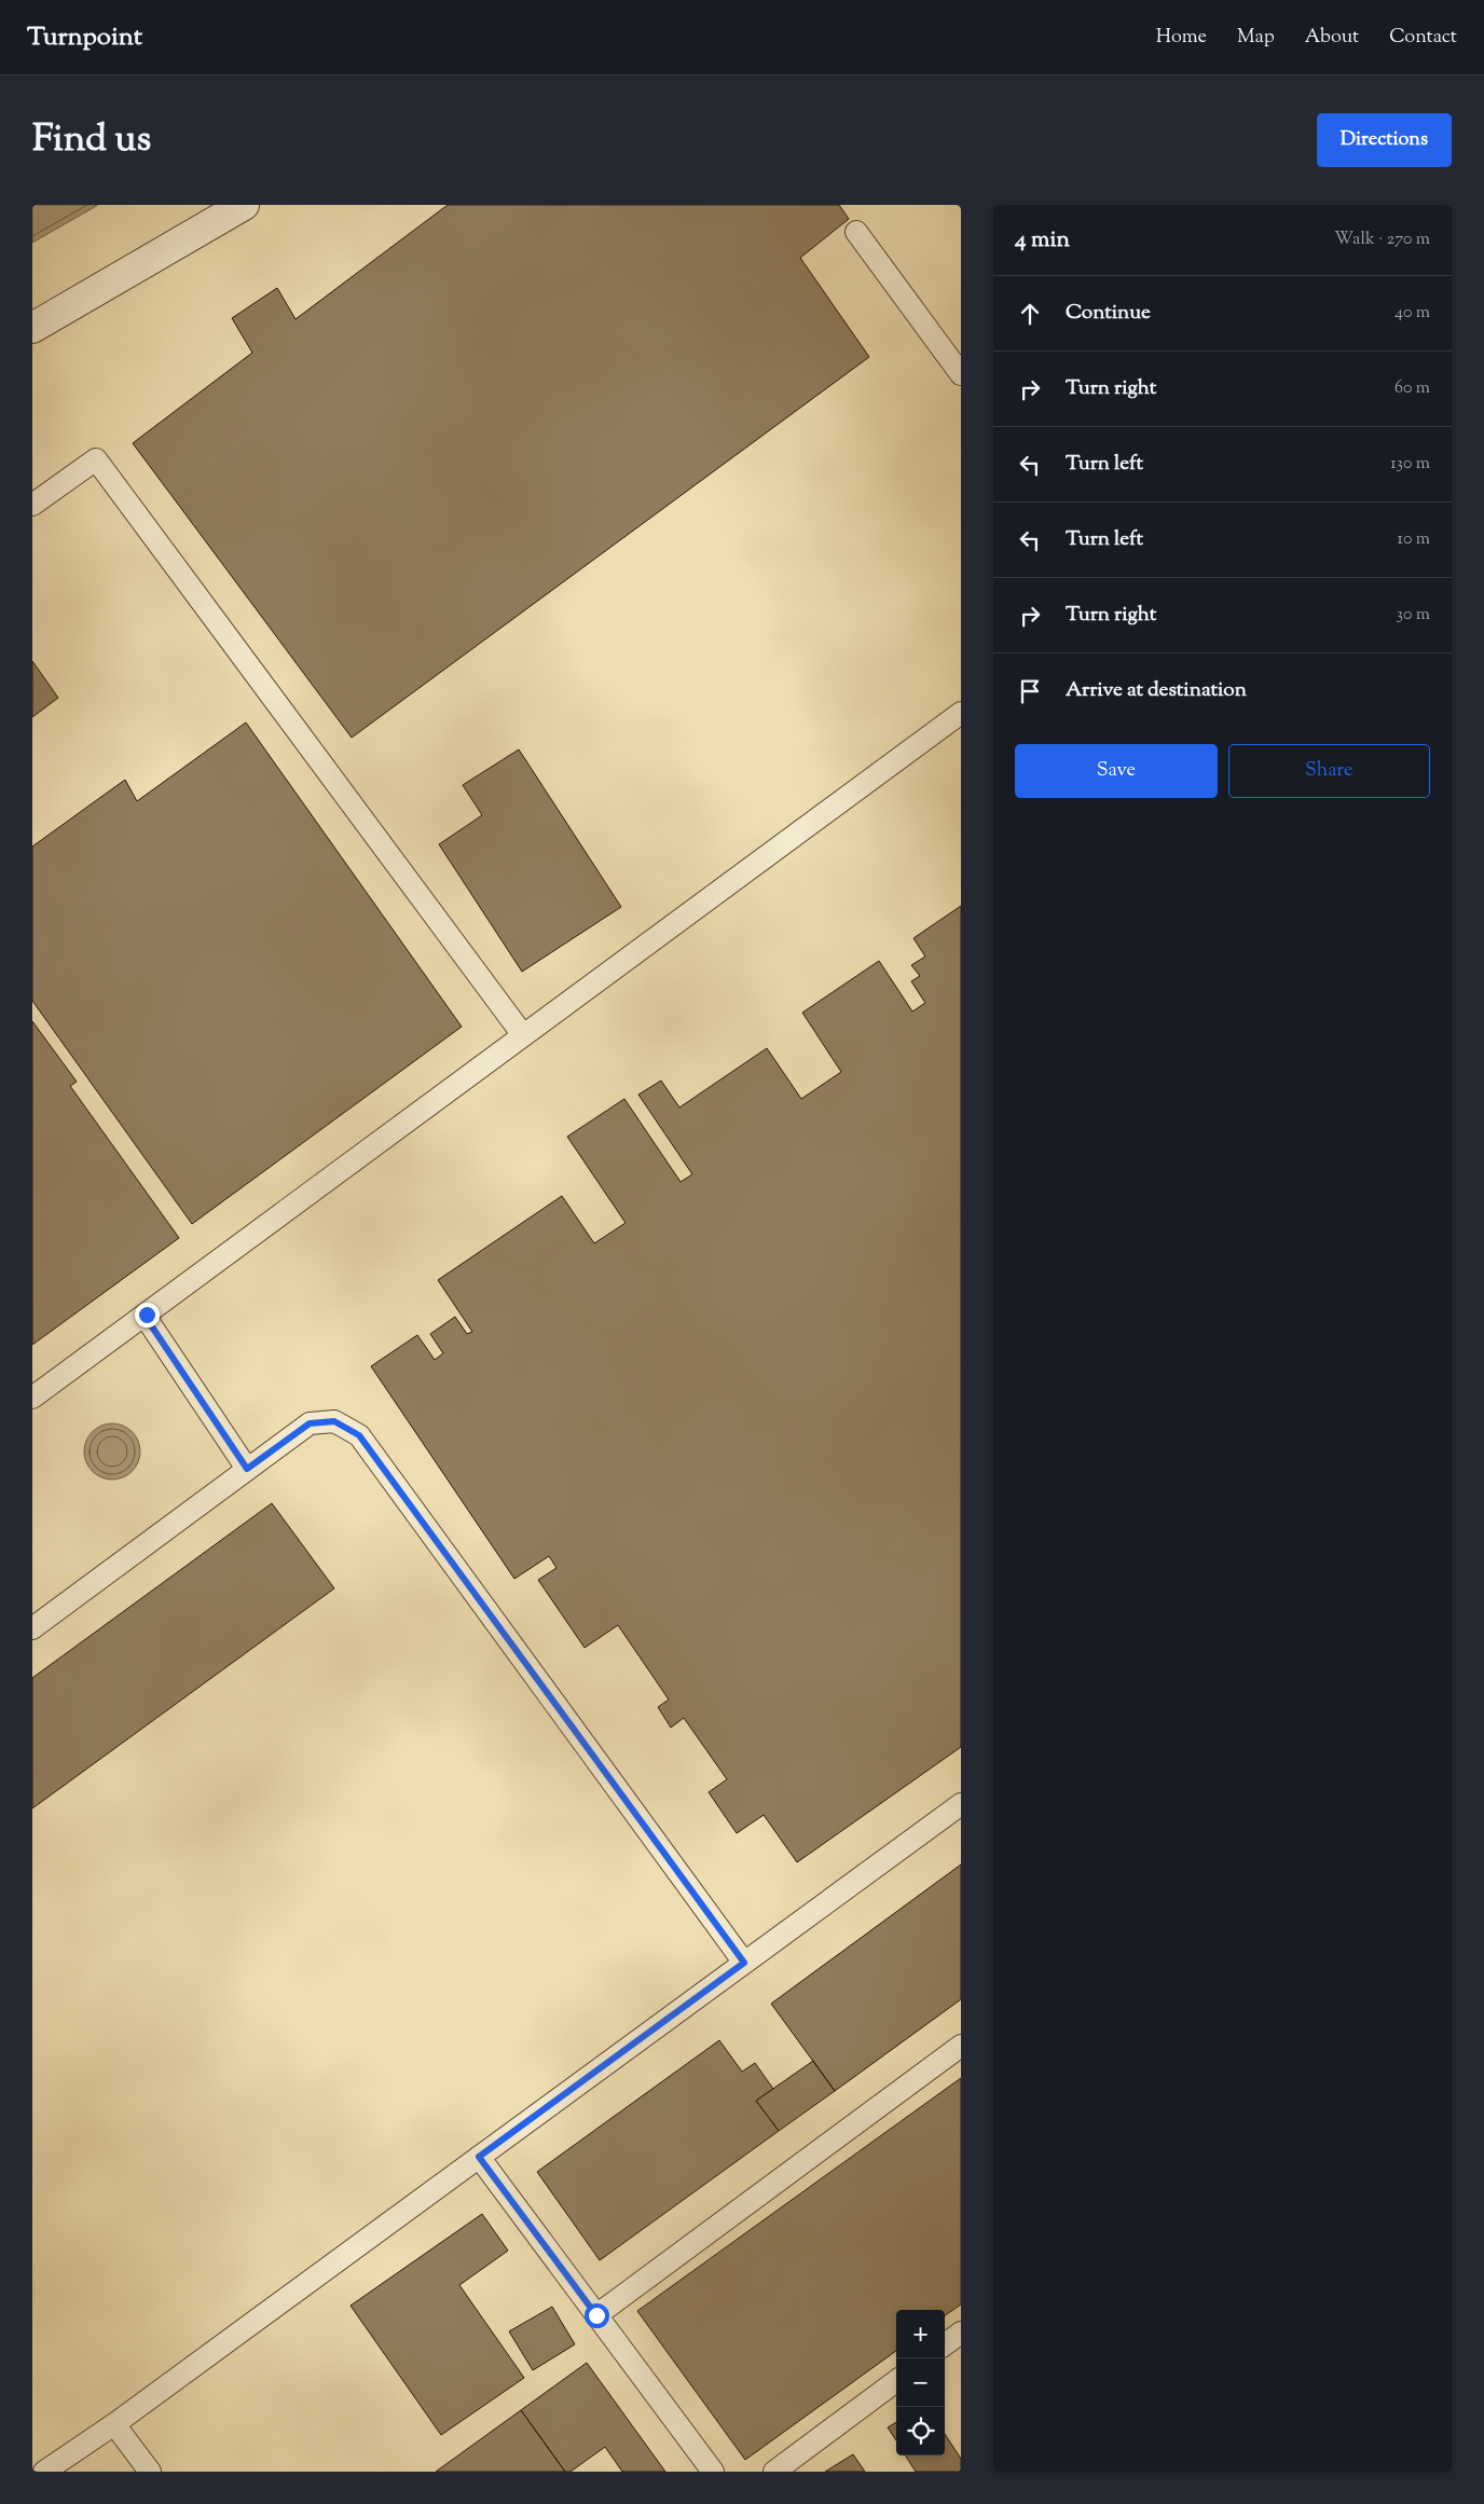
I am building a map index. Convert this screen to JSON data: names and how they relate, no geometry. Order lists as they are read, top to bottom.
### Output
{
  "page": {
    "header": "Turnpoint",
    "nav": [
      "Home",
      "Map",
      "About",
      "Contact"
    ],
    "title": "Find us",
    "buttons": [
      "Directions",
      ["Save", "Share"]
    ],
    "heading": ["4 min", "Walk · 270 m"],
    "list": [
      ["Continue", "40 m"],
      ["Turn right", "60 m"],
      ["Turn left", "130 m"],
      ["Turn left", "10 m"],
      ["Turn right", "30 m"],
      "Arrive at destination"
    ],
    "map_buttons": ["+", "−"]
  }
}
